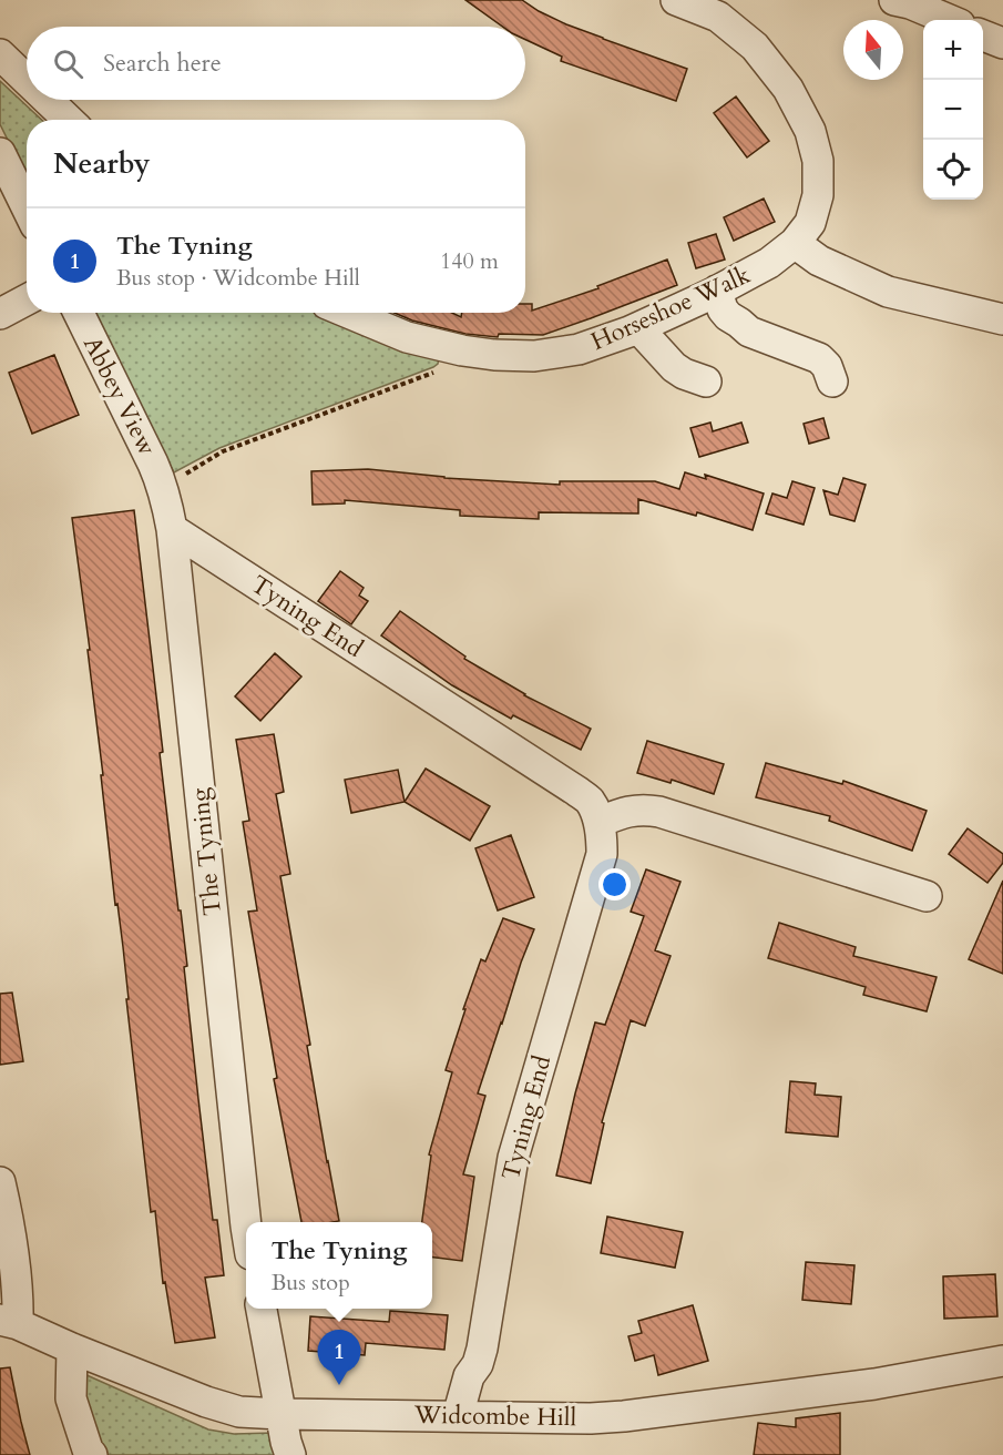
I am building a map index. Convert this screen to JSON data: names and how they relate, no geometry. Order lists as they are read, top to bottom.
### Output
{
  "streets": {
    "street": [
      "Horseshoe Walk",
      "Abbey View",
      "Tyning End",
      "The Tyning",
      "Widcombe Hill"
    ]
  },
  "crossings": [
    ["Abbey View", "The Tyning"],
    ["Tyning End", "The Tyning"],
    ["Tyning End", "Widcombe Hill"]
  ],
  "north": "top",
  "page": {
    "map_buttons": ["+", "−"],
    "search": "Search here",
    "heading": "Nearby",
    "list": [
      {
        "mark": "1",
        "name": "The Tyning",
        "note": "Bus stop · Widcombe Hill",
        "value": "140 m"
      }
    ],
    "popup": ["The Tyning", "Bus stop"],
    "pins": "1"
  }
}
